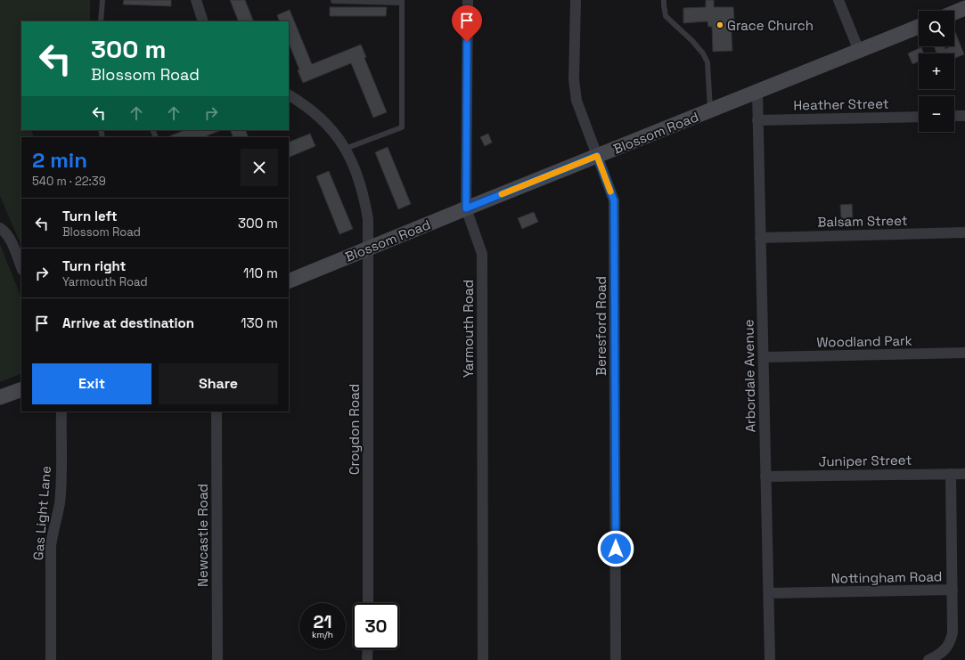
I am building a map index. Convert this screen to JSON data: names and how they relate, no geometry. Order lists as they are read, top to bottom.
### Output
{
  "streets": {
    "street": [
      "Heather Street",
      "Blossom Road",
      "Balsam Street",
      "Beresford Road",
      "Yarmouth Road",
      "Woodland Park",
      "Arbordale Avenue",
      "Croydon Road",
      "Juniper Street",
      "Gas Light Lane",
      "Newcastle Road",
      "Nottingham Road"
    ]
  },
  "crossings": [
    ["Heather Street", "Arbordale Avenue"],
    ["Blossom Road", "Beresford Road"],
    ["Blossom Road", "Yarmouth Road"],
    ["Blossom Road", "Arbordale Avenue"],
    ["Blossom Road", "Croydon Road"],
    ["Balsam Street", "Arbordale Avenue"],
    ["Woodland Park", "Arbordale Avenue"],
    ["Arbordale Avenue", "Juniper Street"],
    ["Arbordale Avenue", "Nottingham Road"],
    ["Juniper Street", "Nottingham Road"]
  ],
  "places": ["Grace Church"],
  "page": {
    "map_buttons": ["+", "−"],
    "turn": ["300 m", "Blossom Road"],
    "heading": ["2 min", "540 m · 22:39"],
    "list": [
      {
        "name": "Turn left",
        "note": "Blossom Road",
        "value": "300 m"
      },
      {
        "name": "Turn right",
        "note": "Yarmouth Road",
        "value": "110 m"
      },
      {
        "name": "Arrive at destination",
        "value": "130 m"
      }
    ],
    "buttons": ["Exit", "Share"],
    "speed": "21 km/h",
    "limit": "30"
  }
}
